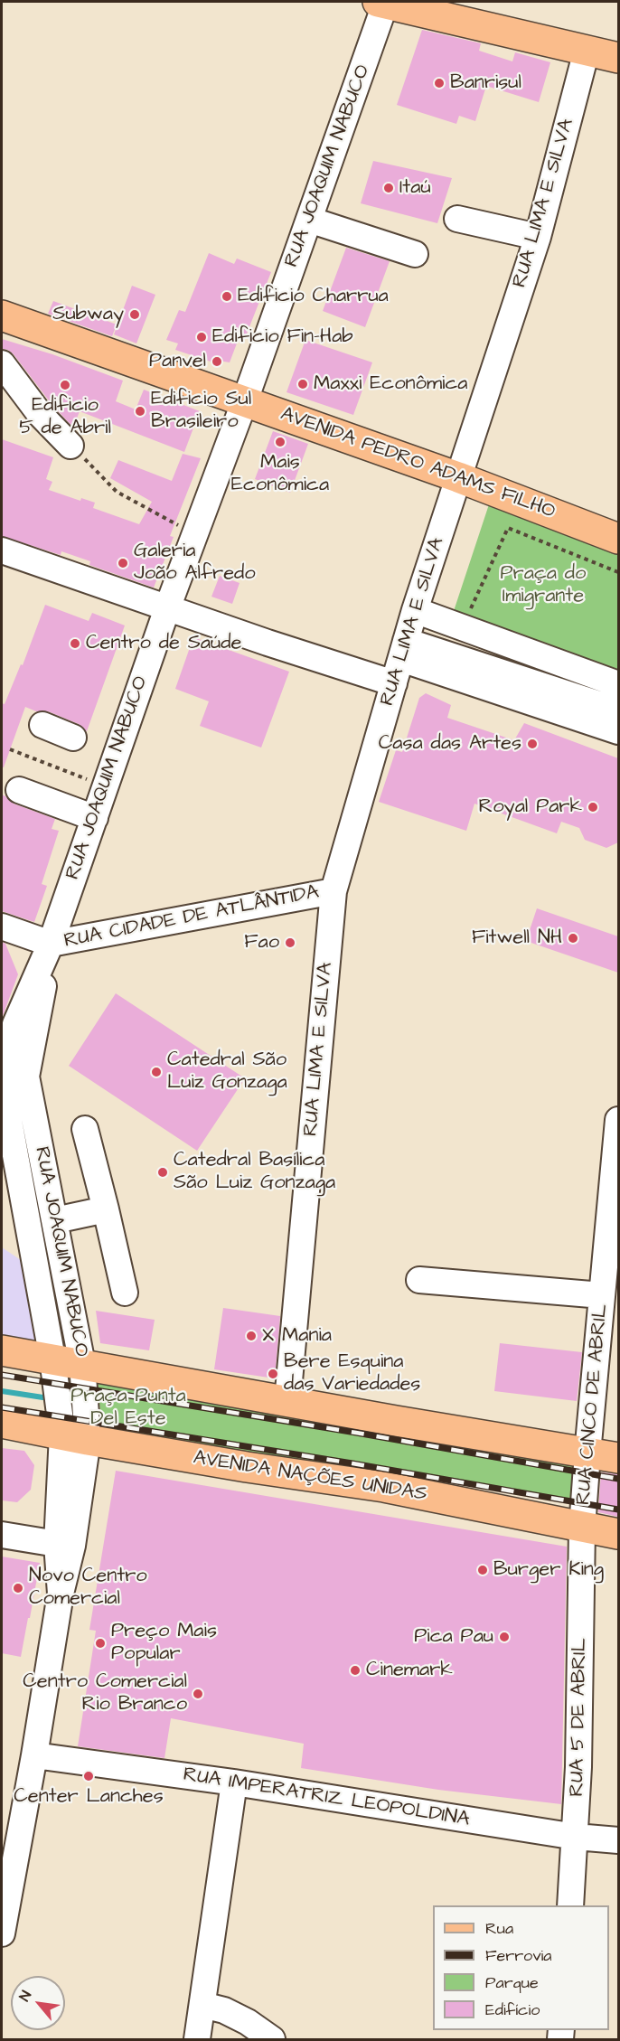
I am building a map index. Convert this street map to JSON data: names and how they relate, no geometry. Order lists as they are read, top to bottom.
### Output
{
  "streets": {
    "main road": ["AVENIDA PEDRO ADAMS FILHO", "AVENIDA NAÇÕES UNIDAS"],
    "street": [
      "RUA JOAQUIM NABUCO",
      "RUA LIMA E SILVA",
      "RUA CIDADE DE ATLÂNTIDA",
      "RUA CINCO DE ABRIL",
      "RUA 5 DE ABRIL",
      "RUA IMPERATRIZ LEOPOLDINA"
    ]
  },
  "crossings": [
    ["RUA JOAQUIM NABUCO", "AVENIDA PEDRO ADAMS FILHO"],
    ["RUA JOAQUIM NABUCO", "RUA CIDADE DE ATLÂNTIDA"],
    ["RUA JOAQUIM NABUCO", "AVENIDA NAÇÕES UNIDAS"],
    ["RUA JOAQUIM NABUCO", "RUA IMPERATRIZ LEOPOLDINA"],
    ["RUA LIMA E SILVA", "AVENIDA PEDRO ADAMS FILHO"],
    ["RUA LIMA E SILVA", "RUA CIDADE DE ATLÂNTIDA"],
    ["RUA CINCO DE ABRIL", "AVENIDA NAÇÕES UNIDAS"],
    ["RUA CINCO DE ABRIL", "RUA 5 DE ABRIL"],
    ["AVENIDA NAÇÕES UNIDAS", "RUA 5 DE ABRIL"],
    ["RUA 5 DE ABRIL", "RUA IMPERATRIZ LEOPOLDINA"]
  ],
  "parks": ["Praça do Imigrante", "Praça Punta Del Este"],
  "places": [
    "Banrisul",
    "Itaú",
    "Edificio Charrua",
    "Subway",
    "Edificio Fin-Hab",
    "Panvel",
    "Maxxi Econômica",
    "Edificio 5 de Abril",
    "Edificio Sul Brasileiro",
    "Mais Econômica",
    "Galeria João Alfredo",
    "Centro de Saúde",
    "Casa das Artes",
    "Royal Park",
    "Fitwell NH",
    "Fao",
    "Catedral São Luiz Gonzaga",
    "Catedral Basílica São Luiz Gonzaga",
    "X Mania",
    "Bere Esquina das Variedades",
    "Burger King",
    "Novo Centro Comercial",
    "Pica Pau",
    "Preço Mais Popular",
    "Cinemark",
    "Centro Comercial Rio Branco",
    "Center Lanches"
  ],
  "legend": [
    "Rua",
    "Ferrovia",
    "Parque",
    "Edifício"
  ],
  "north": "top left"
}
